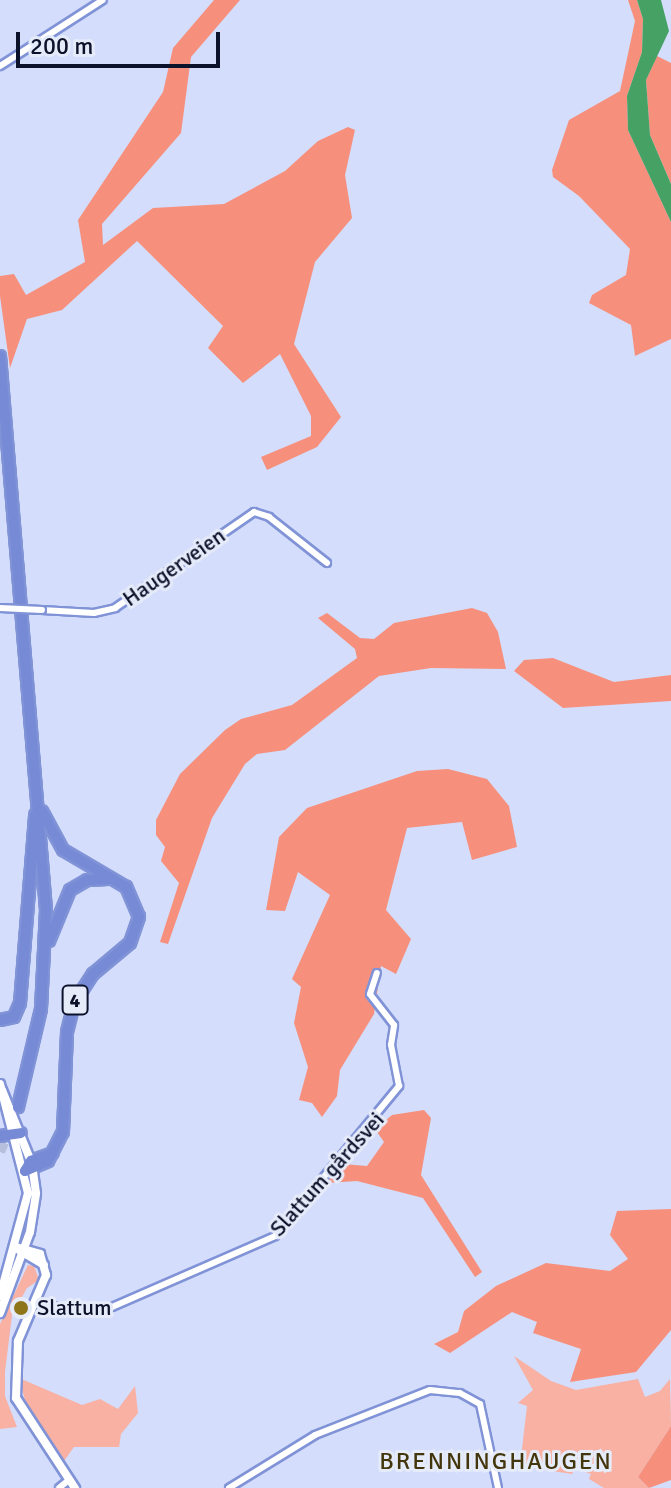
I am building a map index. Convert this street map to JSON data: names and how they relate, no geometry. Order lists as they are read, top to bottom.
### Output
{
  "streets": {
    "highway": ["4"],
    "street": ["Haugerveien", "Slattum gårdsvei"]
  },
  "districts": ["BRENNINGHAUGEN"],
  "places": ["Slattum"],
  "scale_bar": "200 m"
}
